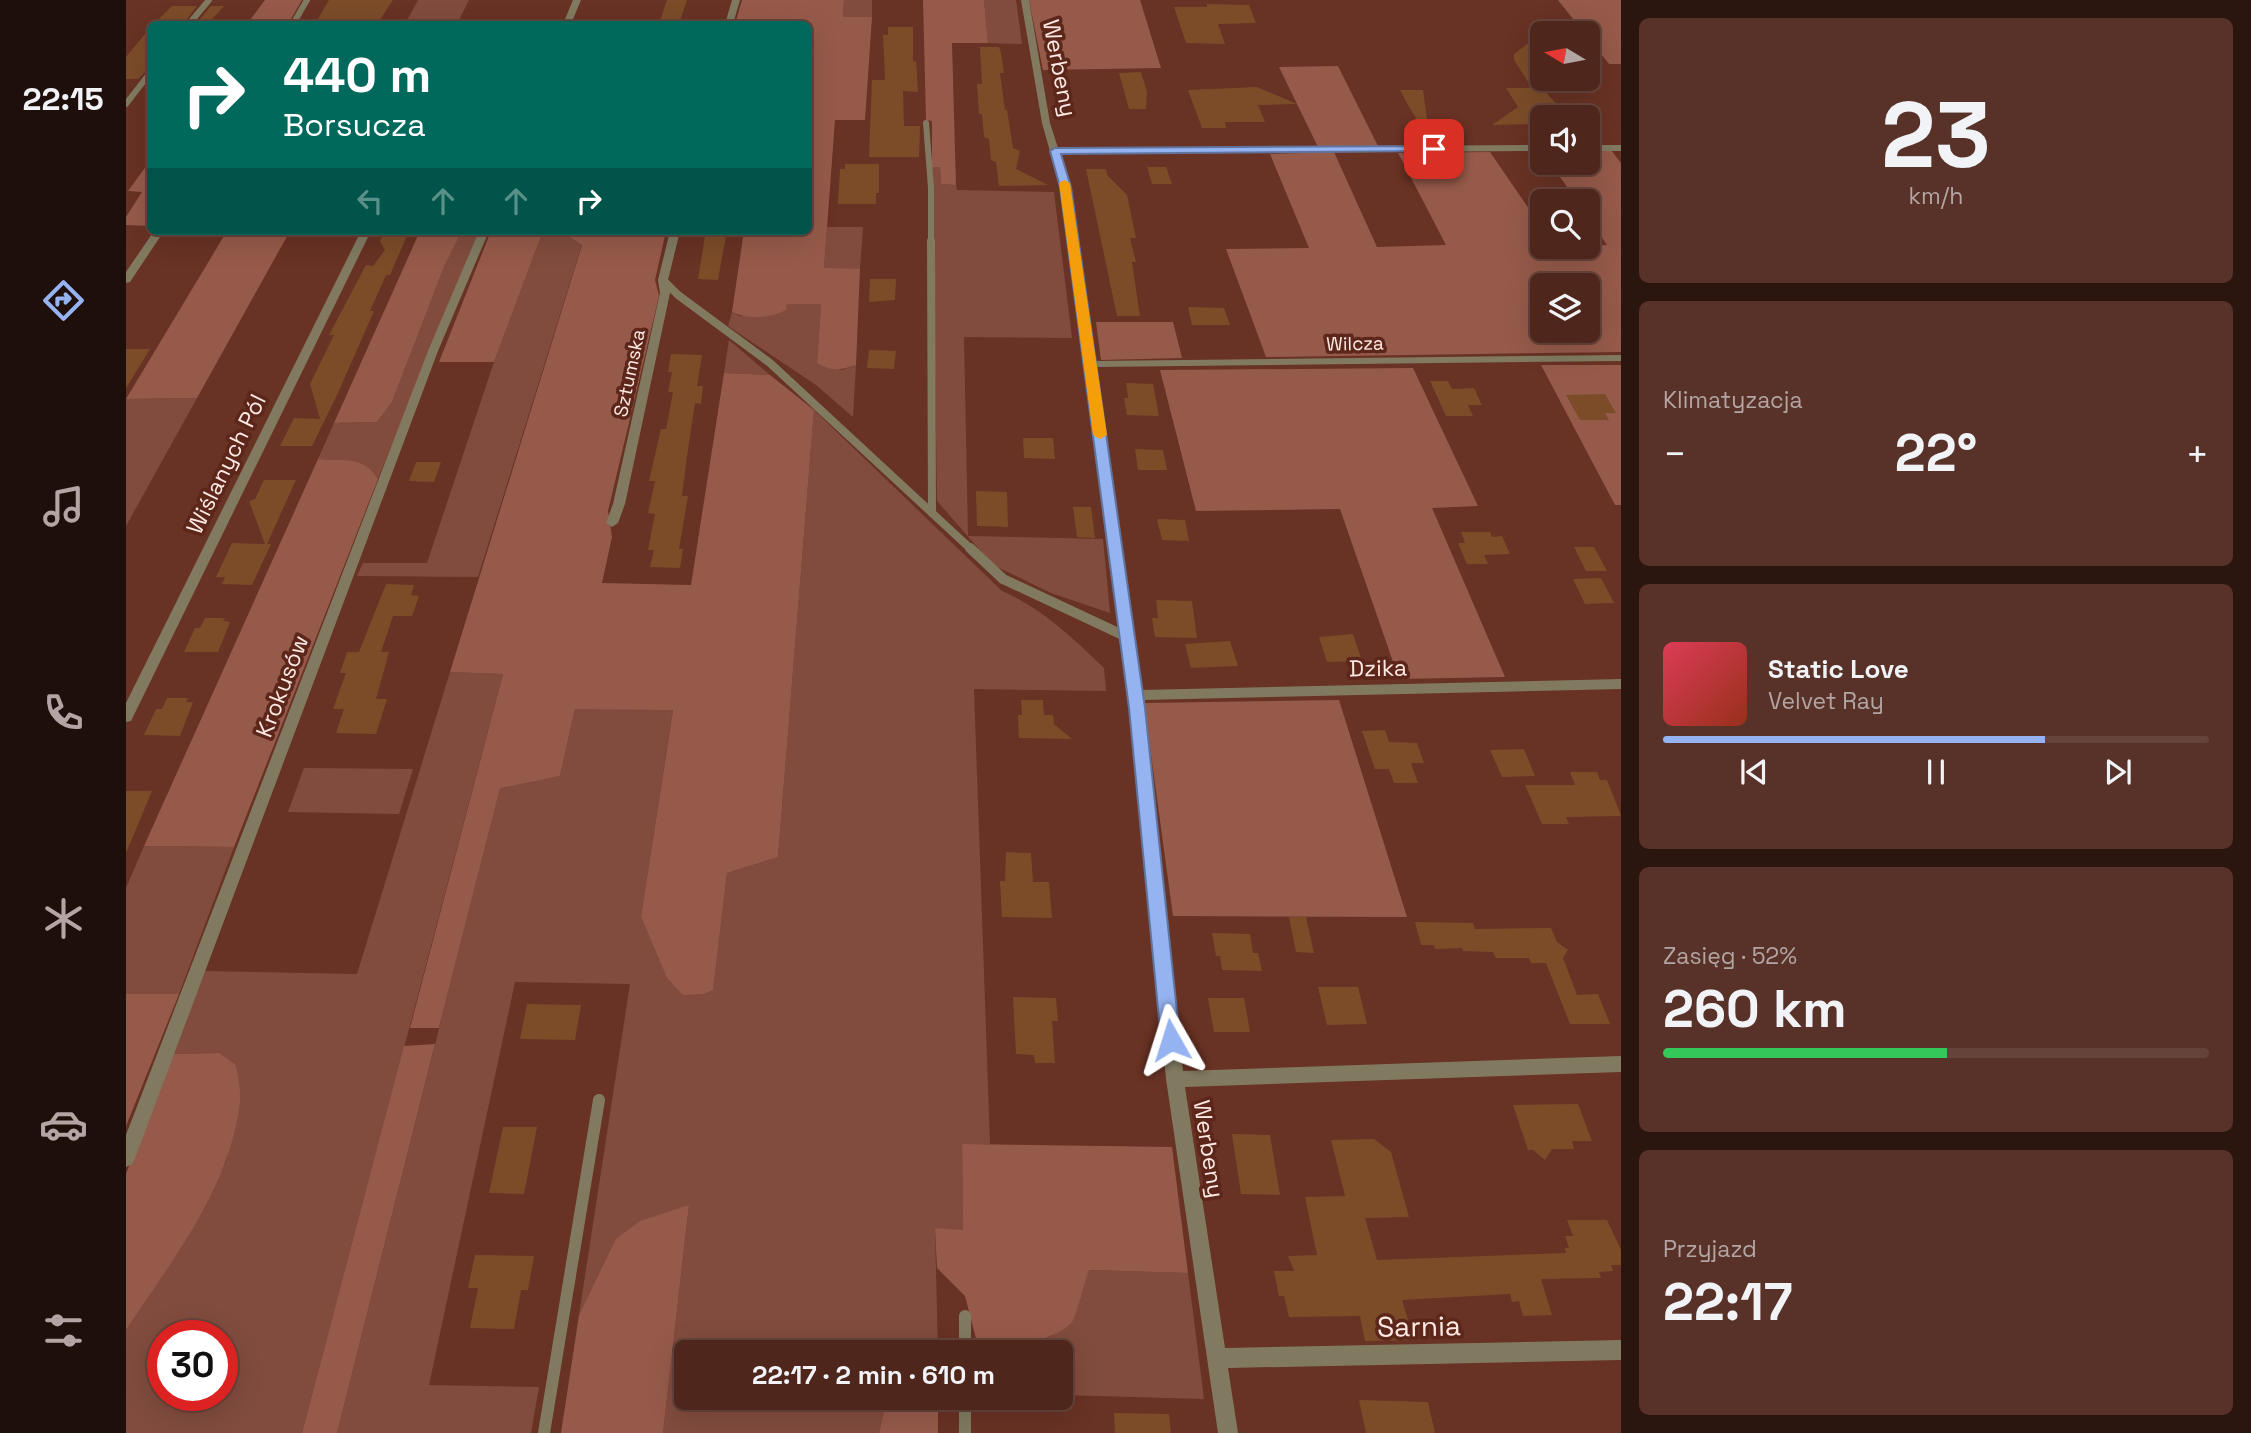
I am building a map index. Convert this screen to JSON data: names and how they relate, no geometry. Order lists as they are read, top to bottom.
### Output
{
  "streets": {
    "street": [
      "Werbeny",
      "Wilcza",
      "Sztumska",
      "Wiślanych Pól",
      "Dzika",
      "Krokusów",
      "Sarnia"
    ]
  },
  "crossings": [
    ["Werbeny", "Wilcza"],
    ["Werbeny", "Dzika"],
    ["Werbeny", "Sarnia"]
  ],
  "north": "left",
  "page": {
    "tabs": "22:15",
    "tile": [
      ["23", "km/h"],
      "Klimatyzacja",
      ["Zasięg · 52%", "260 km"],
      ["Przyjazd", "22:17"]
    ],
    "turn": ["440 m", "Borsucza"],
    "heat": ["−", "22°", "+"],
    "song": ["Static Love", "Velvet Ray"],
    "limit": "30",
    "trip": "22:17 · 2 min · 610 m"
  }
}
